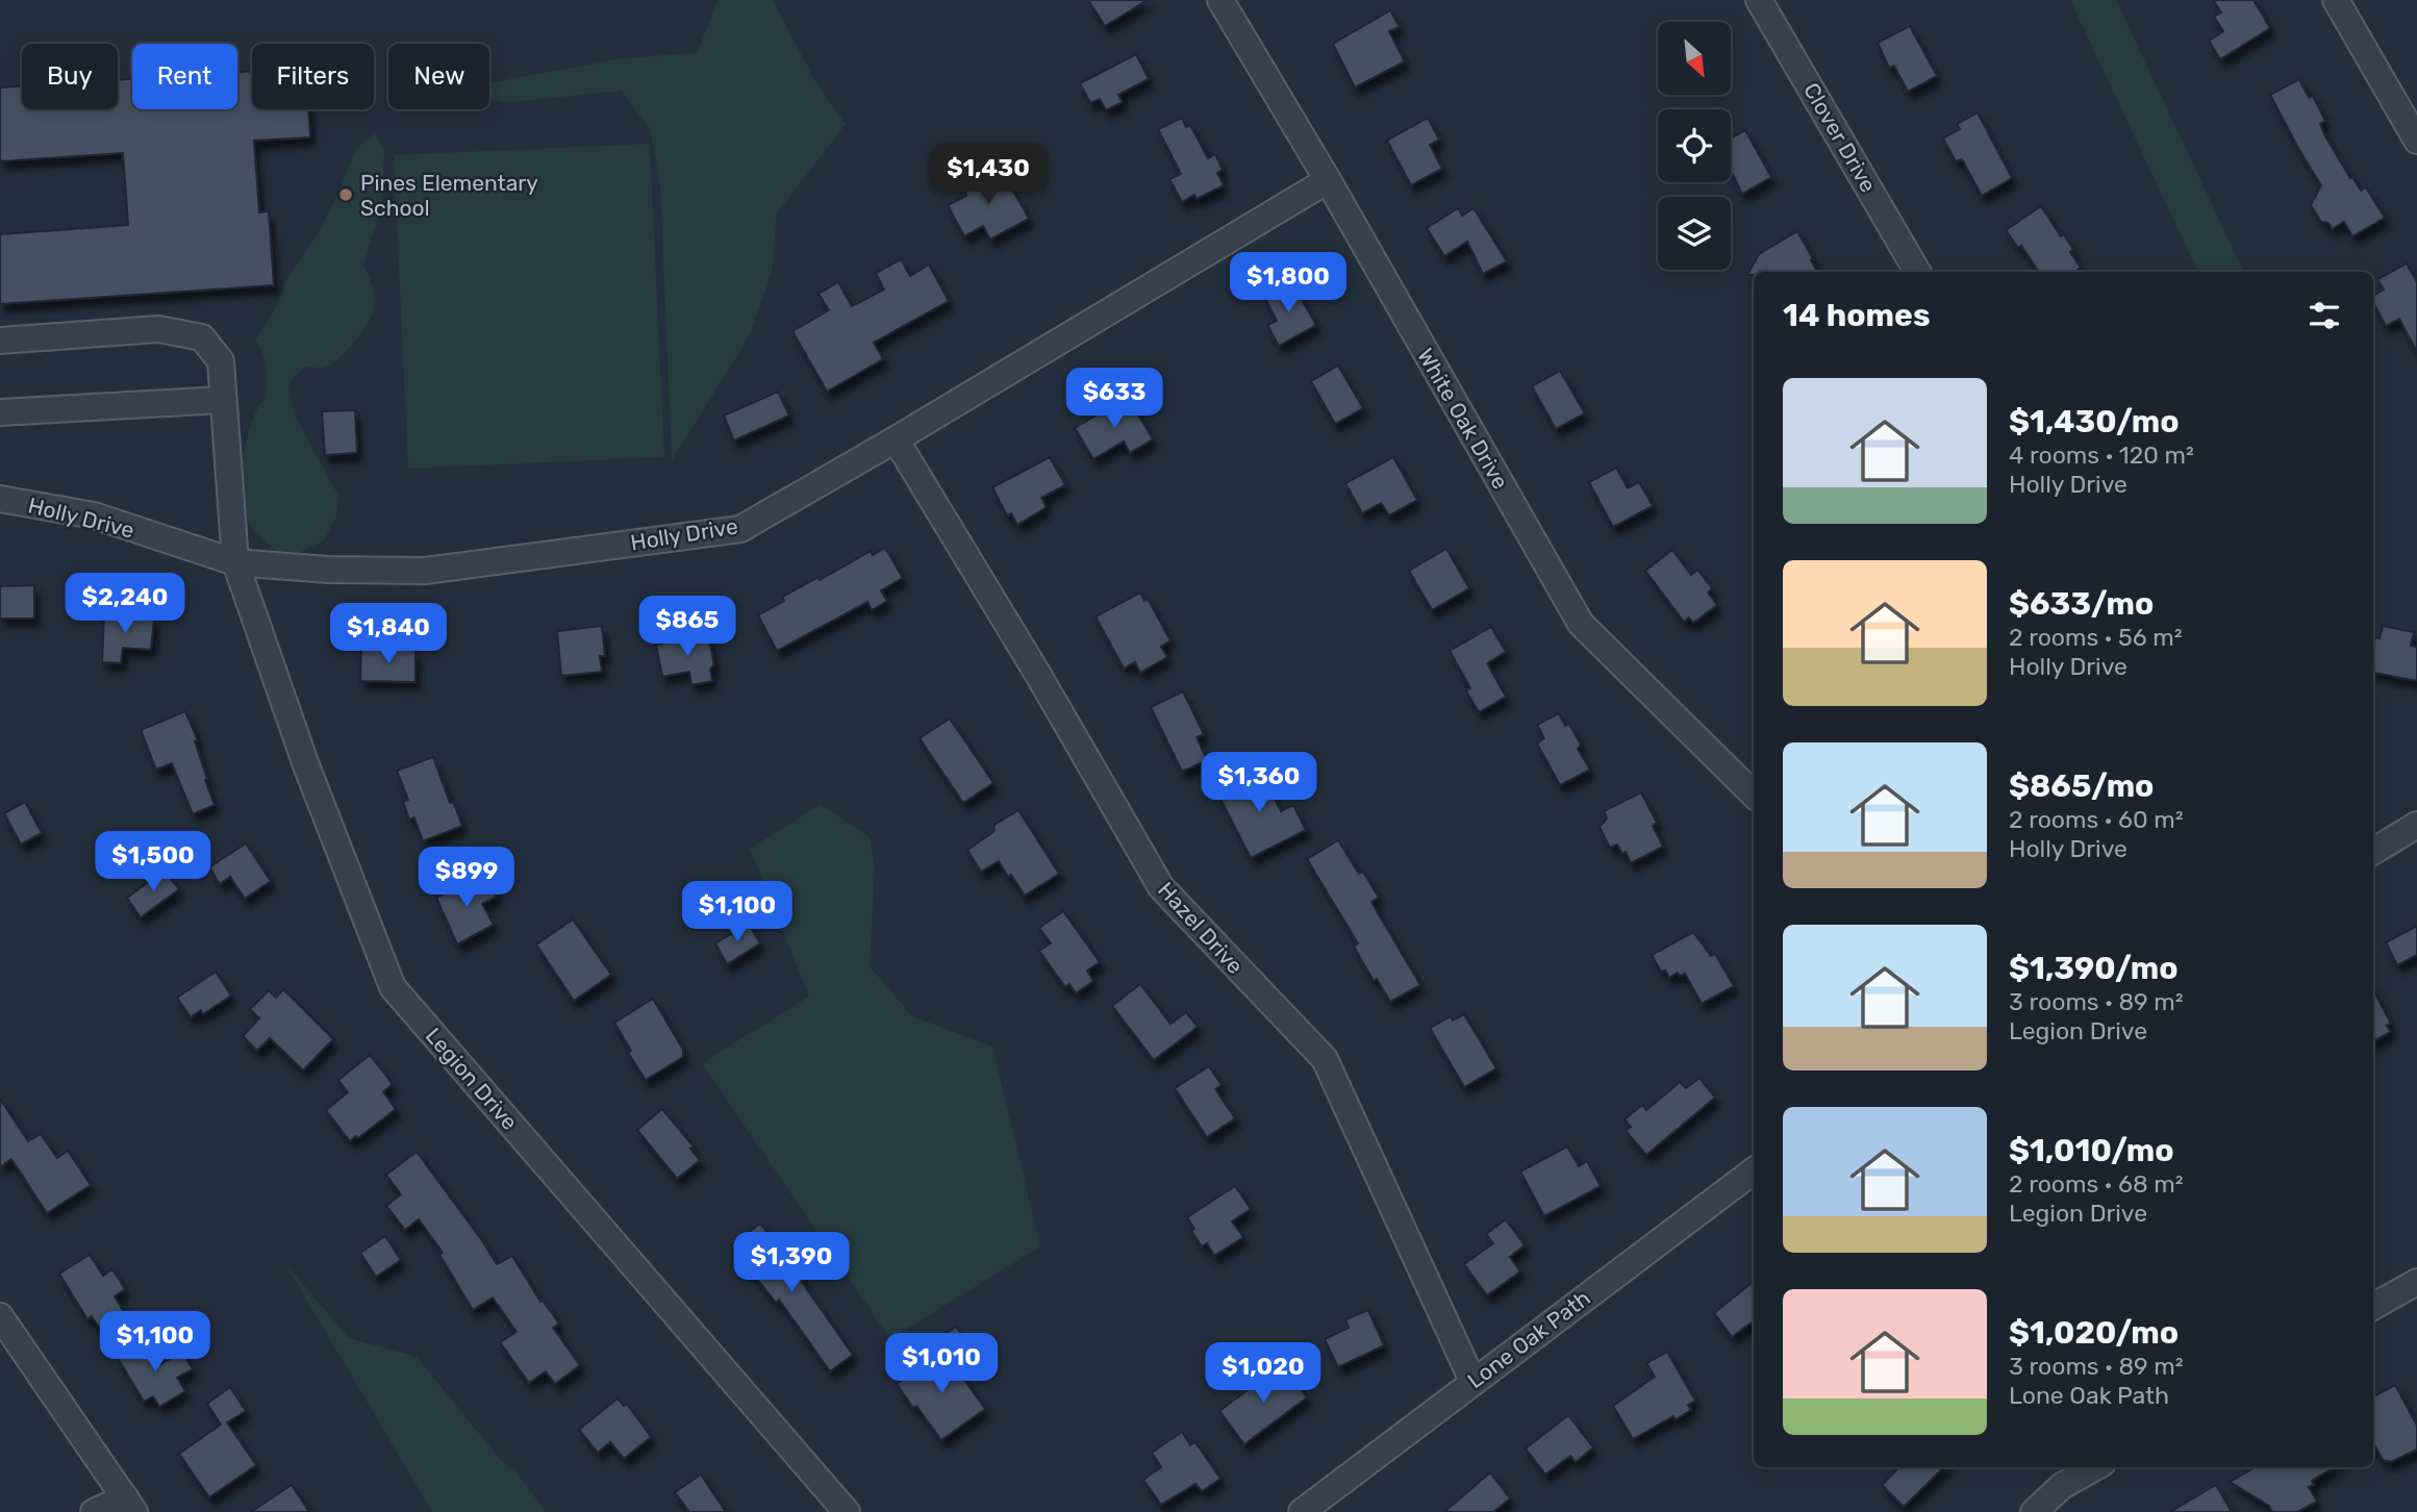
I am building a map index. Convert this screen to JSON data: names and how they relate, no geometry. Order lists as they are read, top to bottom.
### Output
{
  "streets": {
    "street": [
      "Clover Drive",
      "White Oak Drive",
      "Holly Drive",
      "Hazel Drive",
      "Legion Drive",
      "Lone Oak Path"
    ]
  },
  "crossings": [
    ["White Oak Drive", "Holly Drive"],
    ["Holly Drive", "Hazel Drive"],
    ["Holly Drive", "Legion Drive"],
    ["Hazel Drive", "Lone Oak Path"]
  ],
  "places": ["Pines Elementary School"],
  "north": "bottom right",
  "page": {
    "chip": [
      "Buy",
      "Rent",
      "Filters",
      "New"
    ],
    "price": [
      "$1,430",
      "$1,800",
      "$633",
      "$2,240",
      "$865",
      "$1,840",
      "$1,360",
      "$1,500",
      "$899",
      "$1,100",
      "$1,390",
      "$1,100",
      "$1,010",
      "$1,020"
    ],
    "heading": "14 homes",
    "list": [
      {
        "name": "$1,430/mo",
        "note": "4 rooms · 120 m² · Holly Drive"
      },
      {
        "name": "$633/mo",
        "note": "2 rooms · 56 m² · Holly Drive"
      },
      {
        "name": "$865/mo",
        "note": "2 rooms · 60 m² · Holly Drive"
      },
      {
        "name": "$1,390/mo",
        "note": "3 rooms · 89 m² · Legion Drive"
      },
      {
        "name": "$1,010/mo",
        "note": "2 rooms · 68 m² · Legion Drive"
      },
      {
        "name": "$1,020/mo",
        "note": "3 rooms · 89 m² · Lone Oak Path"
      }
    ]
  }
}
